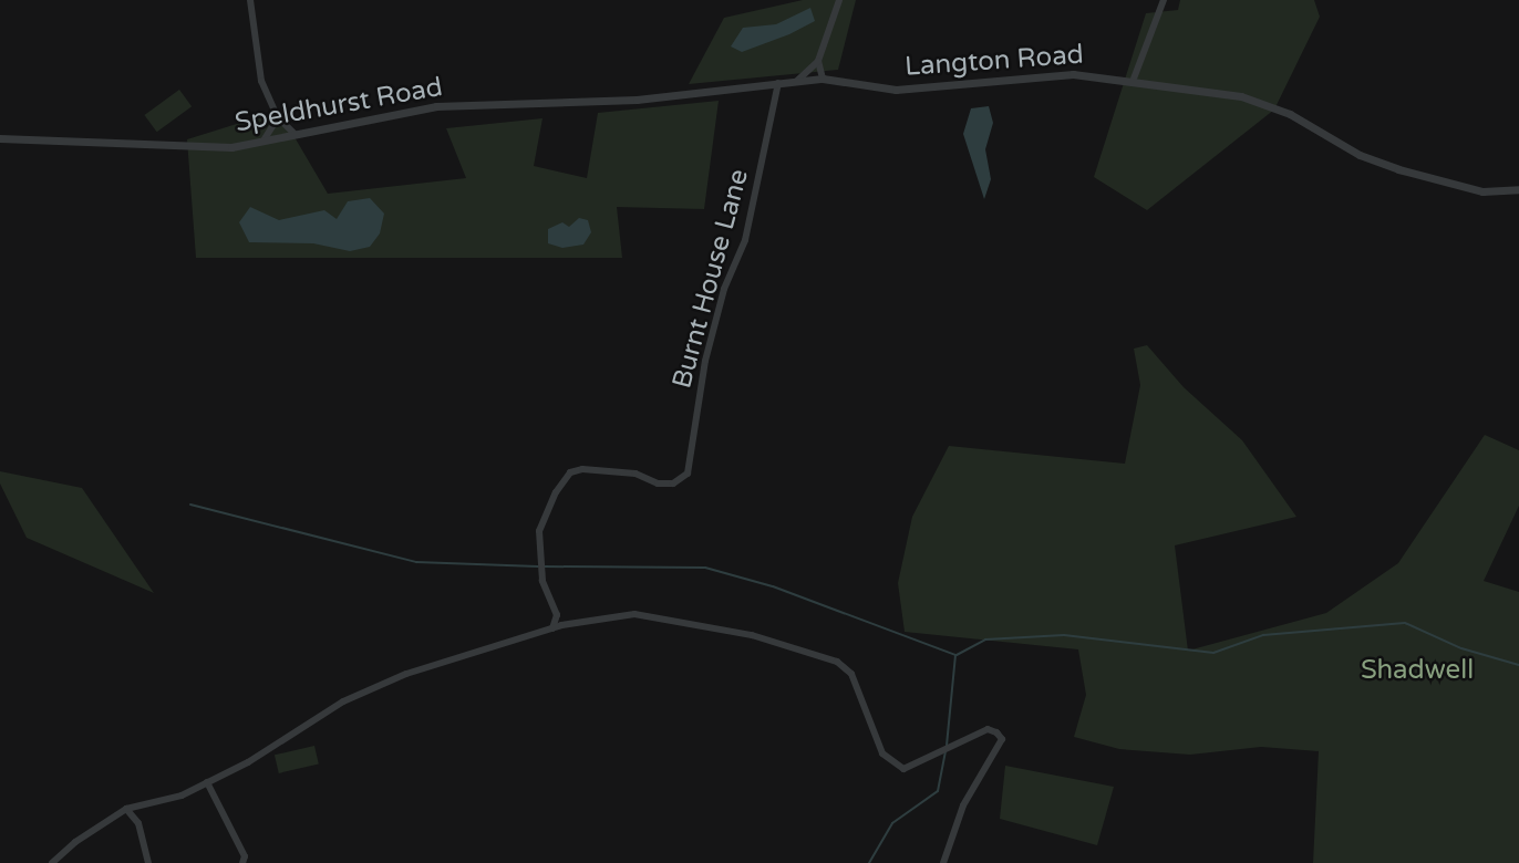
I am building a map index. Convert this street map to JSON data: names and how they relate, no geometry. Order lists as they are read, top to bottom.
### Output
{
  "streets": {
    "street": ["Langton Road", "Speldhurst Road", "Burnt House Lane"]
  },
  "crossings": [
    ["Langton Road", "Speldhurst Road"],
    ["Speldhurst Road", "Burnt House Lane"]
  ],
  "parks": ["Shadwell"]
}
